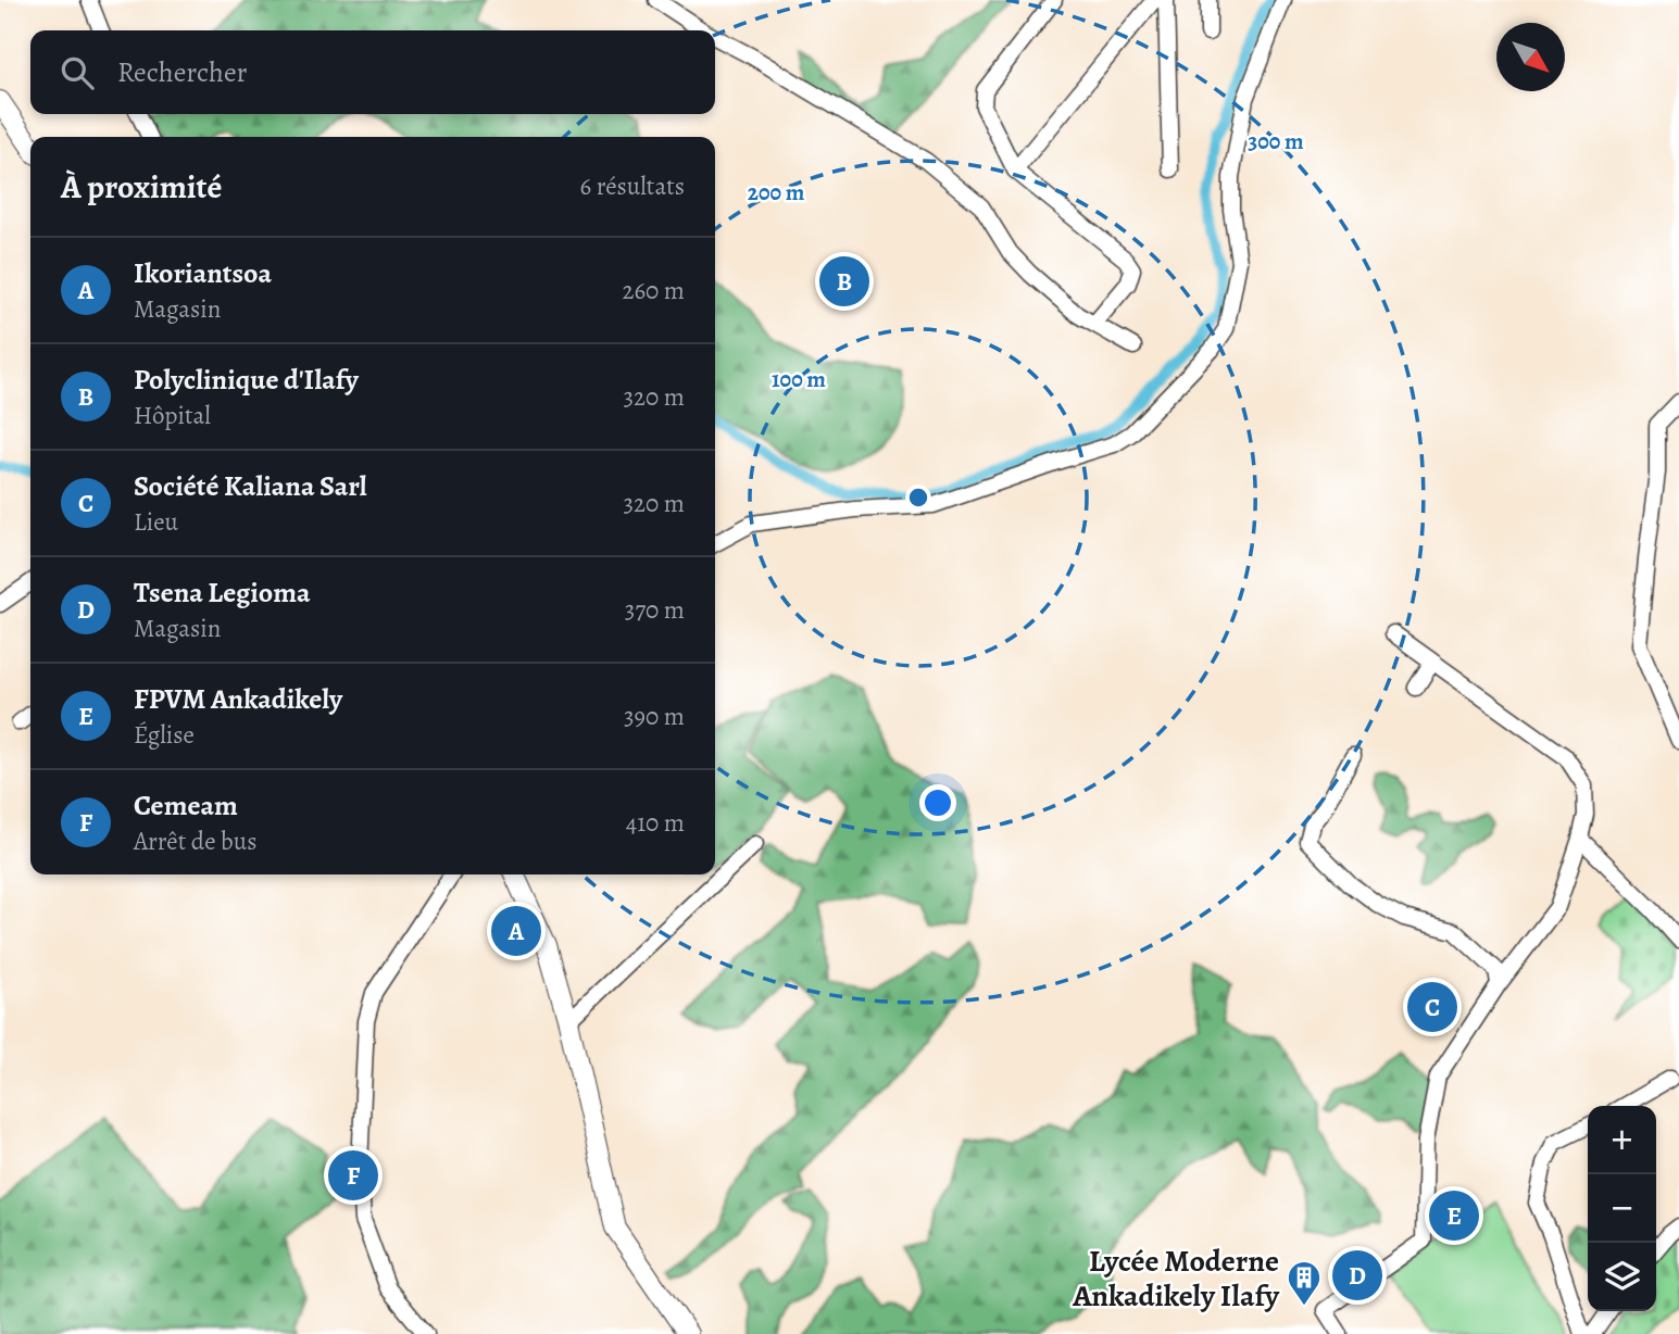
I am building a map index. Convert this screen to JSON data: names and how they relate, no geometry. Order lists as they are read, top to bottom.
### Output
{
  "places": {
    "building": ["Lycée Moderne Ankadikely Ilafy"]
  },
  "north": "bottom right",
  "page": {
    "search": "Rechercher",
    "heading": ["À proximité", "6 résultats"],
    "list": [
      {
        "mark": "A",
        "name": "Ikoriantsoa",
        "note": "Magasin",
        "value": "260 m"
      },
      {
        "mark": "B",
        "name": "Polyclinique d'Ilafy",
        "note": "Hôpital",
        "value": "320 m"
      },
      {
        "mark": "C",
        "name": "Société Kaliana Sarl",
        "note": "Lieu",
        "value": "320 m"
      },
      {
        "mark": "D",
        "name": "Tsena Legioma",
        "note": "Magasin",
        "value": "370 m"
      },
      {
        "mark": "E",
        "name": "FPVM Ankadikely",
        "note": "Église",
        "value": "390 m"
      },
      {
        "mark": "F",
        "name": "Cemeam",
        "note": "Arrêt de bus",
        "value": "410 m"
      }
    ],
    "pins": [
      "B",
      "A",
      "C",
      "F",
      "E",
      "D"
    ],
    "map_buttons": ["+", "−"]
  },
  "rings": ["300 m", "200 m", "100 m"]
}
